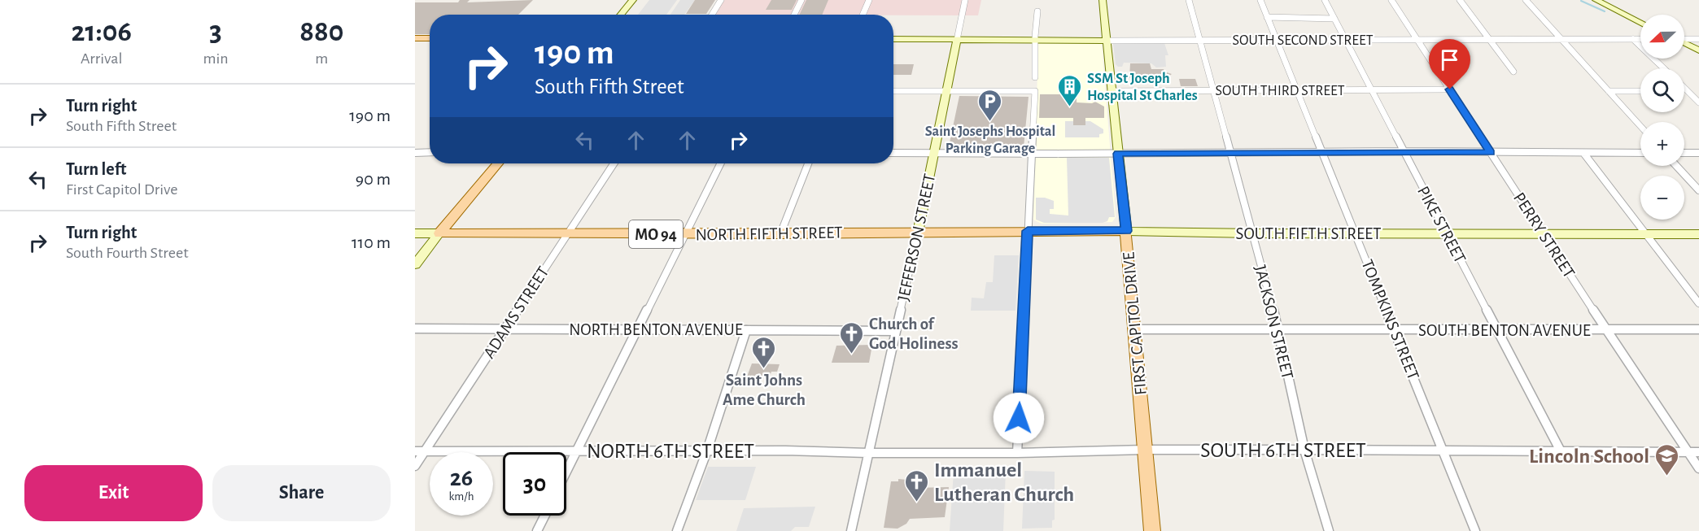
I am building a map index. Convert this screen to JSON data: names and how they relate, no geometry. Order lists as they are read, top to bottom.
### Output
{
  "streets": {
    "main road": [
      "SOUTH SECOND STREET",
      "NORTH FIFTH STREET",
      "SOUTH FIFTH STREET",
      "MO 94",
      "JEFFERSON STREET",
      "FIRST CAPITOL DRIVE"
    ],
    "street": [
      "SOUTH THIRD STREET",
      "PIKE STREET",
      "PERRY STREET",
      "ADAMS STREET",
      "TOMPKINS STREET",
      "JACKSON STREET",
      "NORTH BENTON AVENUE",
      "SOUTH BENTON AVENUE",
      "SOUTH 6TH STREET",
      "NORTH 6TH STREET"
    ]
  },
  "crossings": [
    ["SOUTH SECOND STREET", "PIKE STREET"],
    ["SOUTH SECOND STREET", "PERRY STREET"],
    ["SOUTH SECOND STREET", "JEFFERSON STREET"],
    ["SOUTH SECOND STREET", "TOMPKINS STREET"],
    ["SOUTH SECOND STREET", "JACKSON STREET"],
    ["SOUTH SECOND STREET", "FIRST CAPITOL DRIVE"],
    ["SOUTH THIRD STREET", "PIKE STREET"],
    ["SOUTH THIRD STREET", "PERRY STREET"],
    ["SOUTH THIRD STREET", "TOMPKINS STREET"],
    ["SOUTH THIRD STREET", "JACKSON STREET"],
    ["SOUTH THIRD STREET", "FIRST CAPITOL DRIVE"],
    ["PIKE STREET", "SOUTH FIFTH STREET"],
    ["PIKE STREET", "SOUTH BENTON AVENUE"],
    ["PIKE STREET", "SOUTH 6TH STREET"],
    ["NORTH FIFTH STREET", "SOUTH FIFTH STREET"],
    ["NORTH FIFTH STREET", "JEFFERSON STREET"],
    ["NORTH FIFTH STREET", "ADAMS STREET"],
    ["SOUTH FIFTH STREET", "PERRY STREET"],
    ["SOUTH FIFTH STREET", "JEFFERSON STREET"],
    ["SOUTH FIFTH STREET", "TOMPKINS STREET"],
    ["SOUTH FIFTH STREET", "JACKSON STREET"],
    ["SOUTH FIFTH STREET", "FIRST CAPITOL DRIVE"],
    ["PERRY STREET", "SOUTH BENTON AVENUE"],
    ["PERRY STREET", "SOUTH 6TH STREET"],
    ["JEFFERSON STREET", "NORTH BENTON AVENUE"],
    ["JEFFERSON STREET", "SOUTH 6TH STREET"],
    ["JEFFERSON STREET", "NORTH 6TH STREET"],
    ["ADAMS STREET", "NORTH BENTON AVENUE"],
    ["ADAMS STREET", "NORTH 6TH STREET"],
    ["TOMPKINS STREET", "SOUTH BENTON AVENUE"],
    ["TOMPKINS STREET", "SOUTH 6TH STREET"],
    ["JACKSON STREET", "SOUTH BENTON AVENUE"],
    ["JACKSON STREET", "SOUTH 6TH STREET"],
    ["FIRST CAPITOL DRIVE", "SOUTH BENTON AVENUE"],
    ["FIRST CAPITOL DRIVE", "SOUTH 6TH STREET"],
    ["SOUTH 6TH STREET", "NORTH 6TH STREET"]
  ],
  "places": {
    "building": ["SSM St Joseph Hospital St Charles"],
    "parking": ["Saint Josephs Hospital Parking Garage"],
    "church": ["Church of God Holiness", "Saint Johns Ame Church", "Immanuel Lutheran Church"],
    "school or university": ["Lincoln School"]
  },
  "north": "left",
  "page": {
    "eta": [
      "21:06",
      "Arrival",
      "3",
      "min",
      "880",
      "m"
    ],
    "map_buttons": ["+", "−"],
    "turn": ["190 m", "South Fifth Street"],
    "list": [
      {
        "name": "Turn right",
        "note": "South Fifth Street",
        "value": "190 m"
      },
      {
        "name": "Turn left",
        "note": "First Capitol Drive",
        "value": "90 m"
      },
      {
        "name": "Turn right",
        "note": "South Fourth Street",
        "value": "110 m"
      }
    ],
    "speed": "26 km/h",
    "limit": "30",
    "buttons": ["Exit", "Share"]
  }
}
